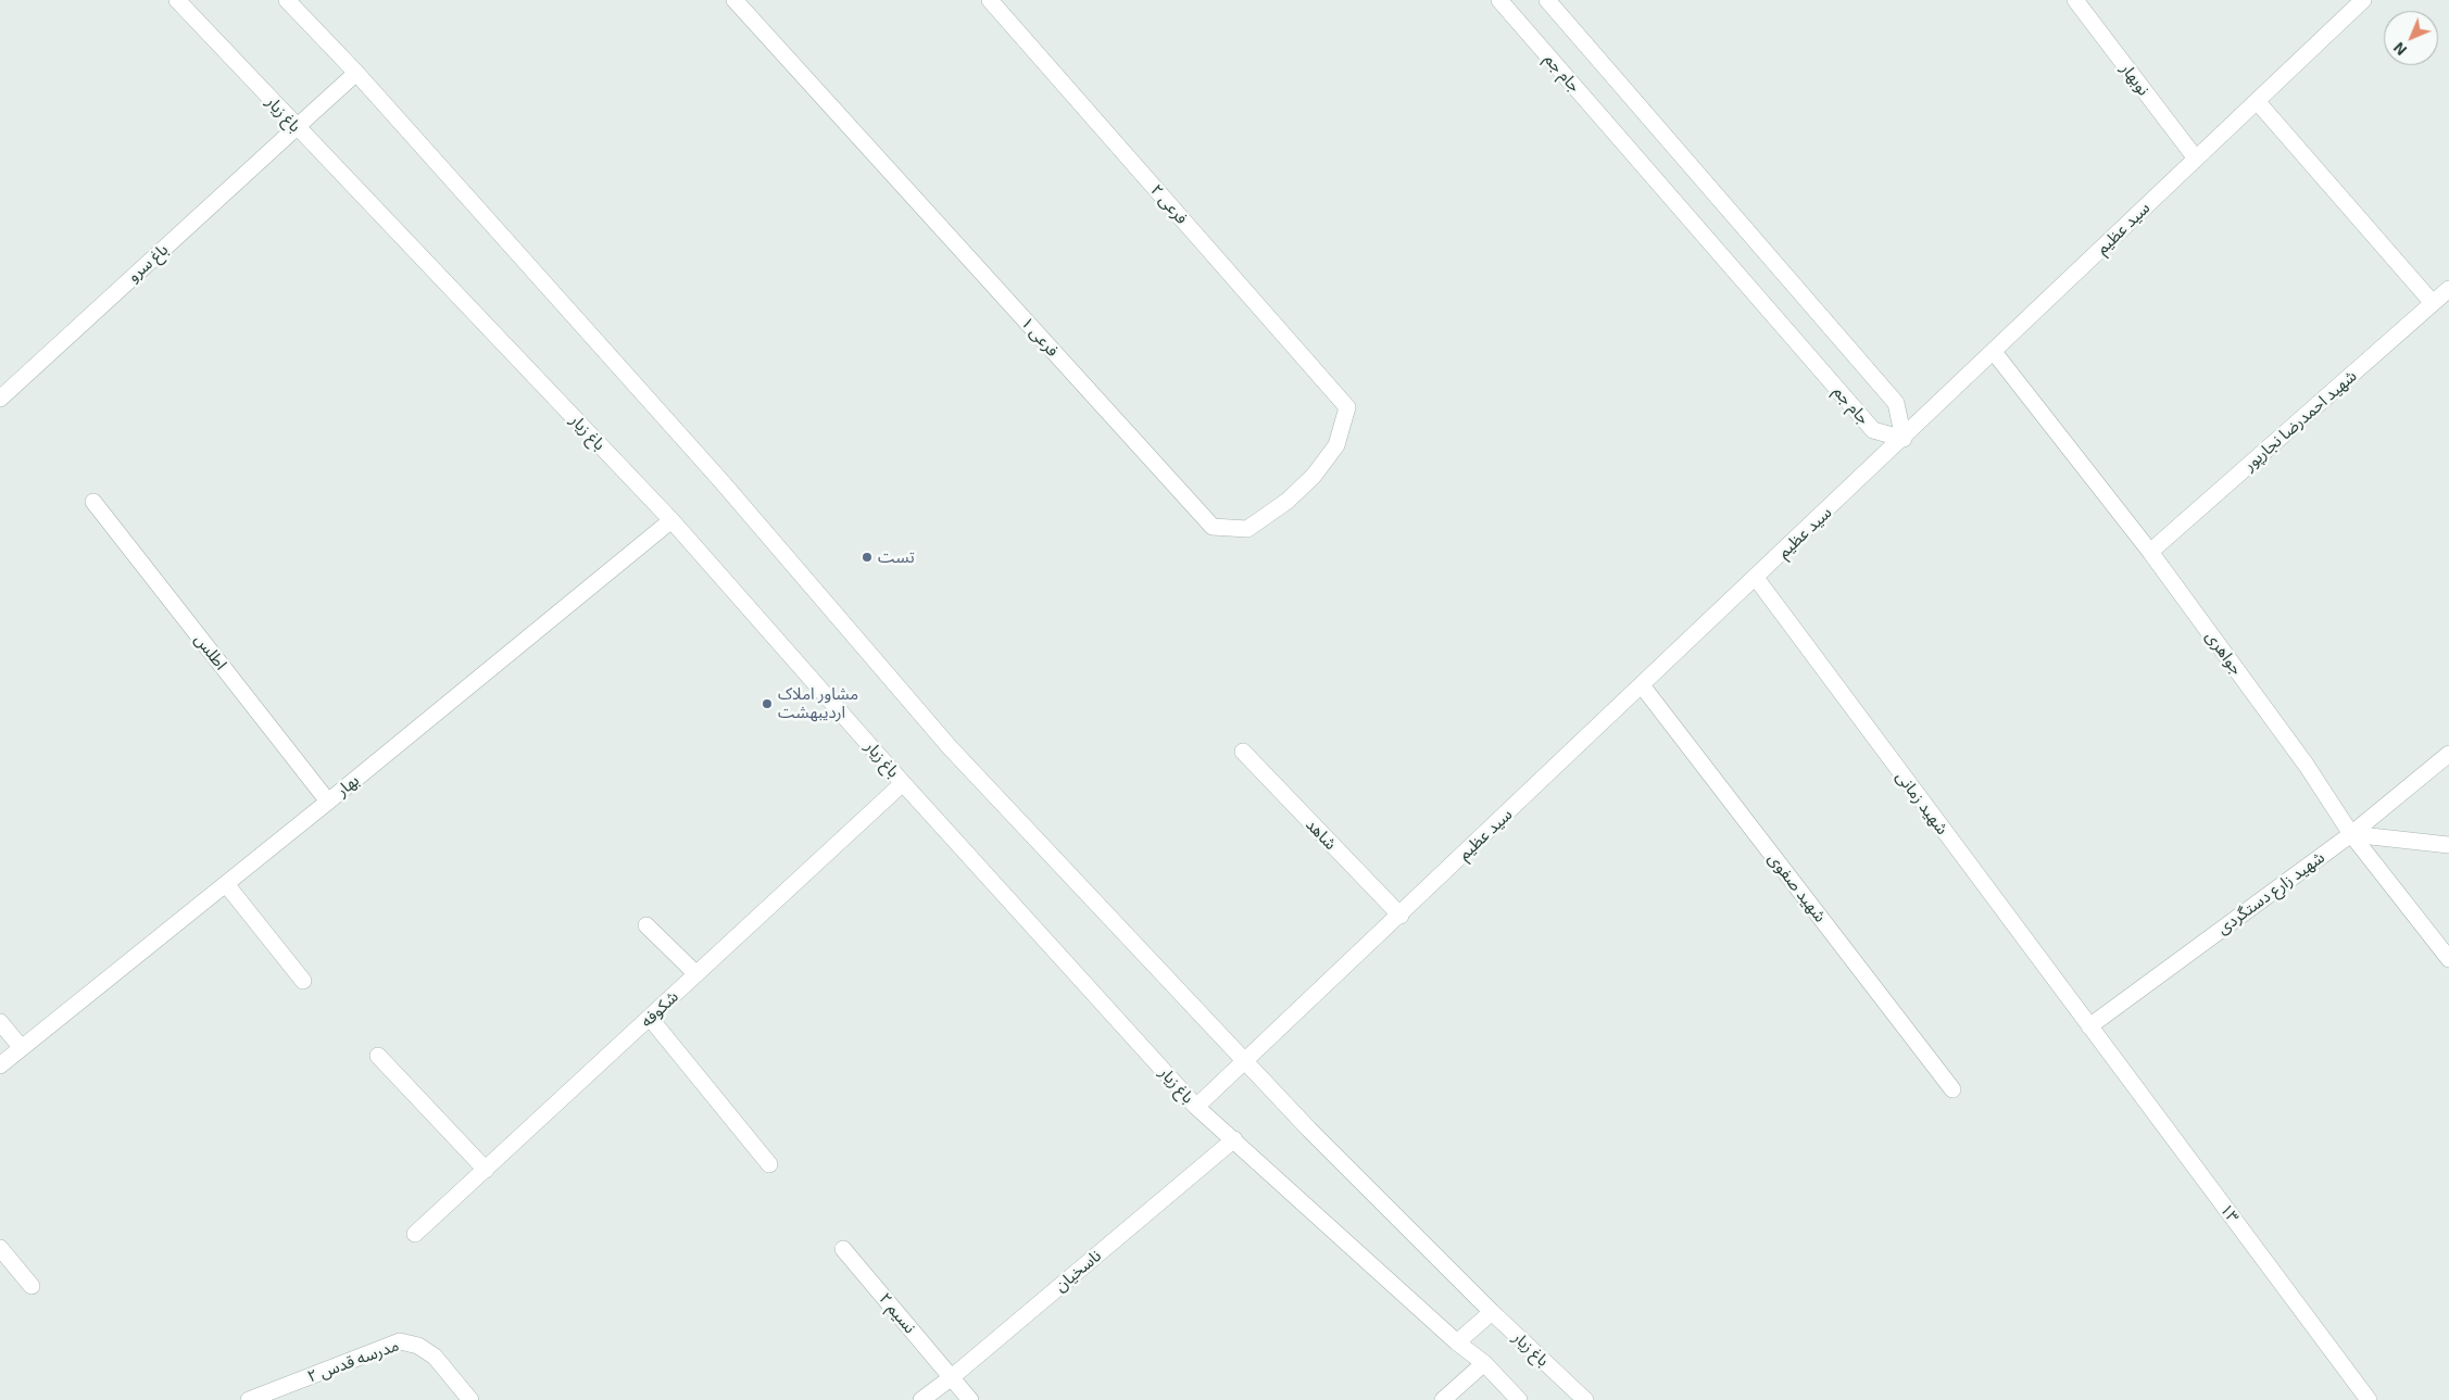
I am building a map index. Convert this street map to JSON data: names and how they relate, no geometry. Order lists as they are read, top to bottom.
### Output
{
  "streets": {
    "street": [
      "جام جم",
      "نوبهار",
      "باغ زیار",
      "فرعی ۲",
      "سید عظیم",
      "باغ سرو",
      "فرعی ۱",
      "شهید احمدرضا نجارپور",
      "اطلس",
      "جواهری",
      "بهار",
      "شهید زمانی",
      "شاهد",
      "شهید صفوی",
      "شهید زارع دستگردی",
      "شکوفه",
      "۱۳",
      "ناسخیان",
      "نسیم ۲",
      "مدرسه قدس ۲"
    ]
  },
  "crossings": [
    ["جام جم", "سید عظیم"],
    ["نوبهار", "سید عظیم"],
    ["باغ زیار", "سید عظیم"],
    ["باغ زیار", "باغ سرو"],
    ["باغ زیار", "بهار"],
    ["باغ زیار", "شکوفه"],
    ["باغ زیار", "ناسخیان"],
    ["فرعی ۲", "فرعی ۱"],
    ["سید عظیم", "جواهری"],
    ["سید عظیم", "شهید زمانی"],
    ["سید عظیم", "شاهد"],
    ["سید عظیم", "شهید صفوی"],
    ["شهید احمدرضا نجارپور", "جواهری"],
    ["اطلس", "بهار"],
    ["جواهری", "شهید زارع دستگردی"],
    ["شهید زمانی", "شهید زارع دستگردی"],
    ["شهید زمانی", "۱۳"],
    ["شهید زارع دستگردی", "۱۳"],
    ["ناسخیان", "نسیم ۲"]
  ],
  "places": ["تست", "مشاور املاک اردیبهشت"],
  "north": "bottom left"
}
